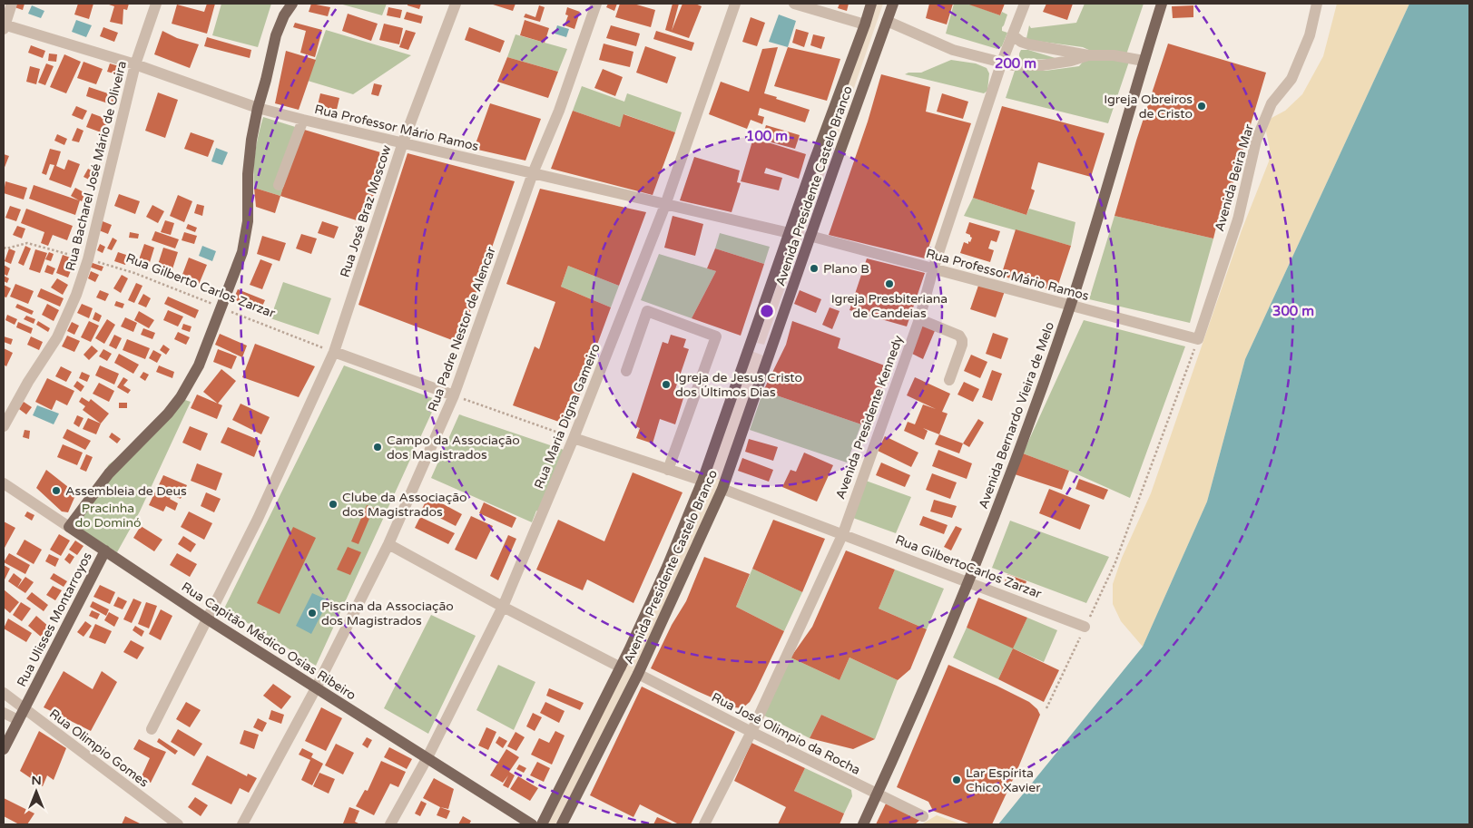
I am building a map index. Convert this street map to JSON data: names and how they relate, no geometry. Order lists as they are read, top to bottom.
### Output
{
  "streets": {
    "main road": [
      "Avenida Presidente Castelo Branco",
      "Avenida Bernardo Vieira de Melo",
      "Rua Ulisses Montarroyos",
      "Rua Capitão Médico Osias Ribeiro"
    ],
    "street": [
      "Rua Professor Mário Ramos",
      "Rua Bacharel José Mário de Oliveira",
      "Avenida Beira Mar",
      "Rua José Braz Moscow",
      "Rua Padre Nestor de Alencar",
      "Rua Maria Digna Gameiro",
      "Avenida Presidente Kennedy",
      "Rua GilbertoCarlos Zarzar",
      "Rua José Olimpio da Rocha",
      "Rua Olimpio Gomes"
    ],
    "path": ["Rua Gilberto Carlos Zarzar"]
  },
  "crossings": [
    ["Rua Professor Mário Ramos", "Rua Bacharel José Mário de Oliveira"],
    ["Rua Professor Mário Ramos", "Avenida Beira Mar"],
    ["Rua Professor Mário Ramos", "Avenida Presidente Castelo Branco"],
    ["Rua Professor Mário Ramos", "Rua José Braz Moscow"],
    ["Rua Professor Mário Ramos", "Rua Padre Nestor de Alencar"],
    ["Rua Professor Mário Ramos", "Avenida Bernardo Vieira de Melo"],
    ["Rua Professor Mário Ramos", "Rua Maria Digna Gameiro"],
    ["Rua Professor Mário Ramos", "Avenida Presidente Kennedy"],
    ["Rua Bacharel José Mário de Oliveira", "Rua Gilberto Carlos Zarzar"],
    ["Avenida Presidente Castelo Branco", "Rua Capitão Médico Osias Ribeiro"],
    ["Avenida Presidente Castelo Branco", "Rua José Olimpio da Rocha"],
    ["Rua José Braz Moscow", "Rua Gilberto Carlos Zarzar"],
    ["Rua Padre Nestor de Alencar", "Rua Capitão Médico Osias Ribeiro"],
    ["Avenida Bernardo Vieira de Melo", "Rua GilbertoCarlos Zarzar"],
    ["Avenida Bernardo Vieira de Melo", "Rua José Olimpio da Rocha"],
    ["Rua Maria Digna Gameiro", "Rua Capitão Médico Osias Ribeiro"],
    ["Avenida Presidente Kennedy", "Rua GilbertoCarlos Zarzar"],
    ["Avenida Presidente Kennedy", "Rua José Olimpio da Rocha"],
    ["Rua Ulisses Montarroyos", "Rua Capitão Médico Osias Ribeiro"],
    ["Rua Ulisses Montarroyos", "Rua Olimpio Gomes"]
  ],
  "parks": ["Pracinha do Dominó"],
  "places": [
    "Igreja Obreiros de Cristo",
    "Plano B",
    "Igreja Presbiteriana de Candeias",
    "Igreja de Jesus Cristo dos Últimos Dias",
    "Campo da Associação dos Magistrados",
    "Assembleia de Deus",
    "Clube da Associação dos Magistrados",
    "Piscina da Associação dos Magistrados",
    "Lar Espírita Chico Xavier"
  ],
  "north": "top",
  "rings": ["200 m", "100 m", "300 m"]
}
